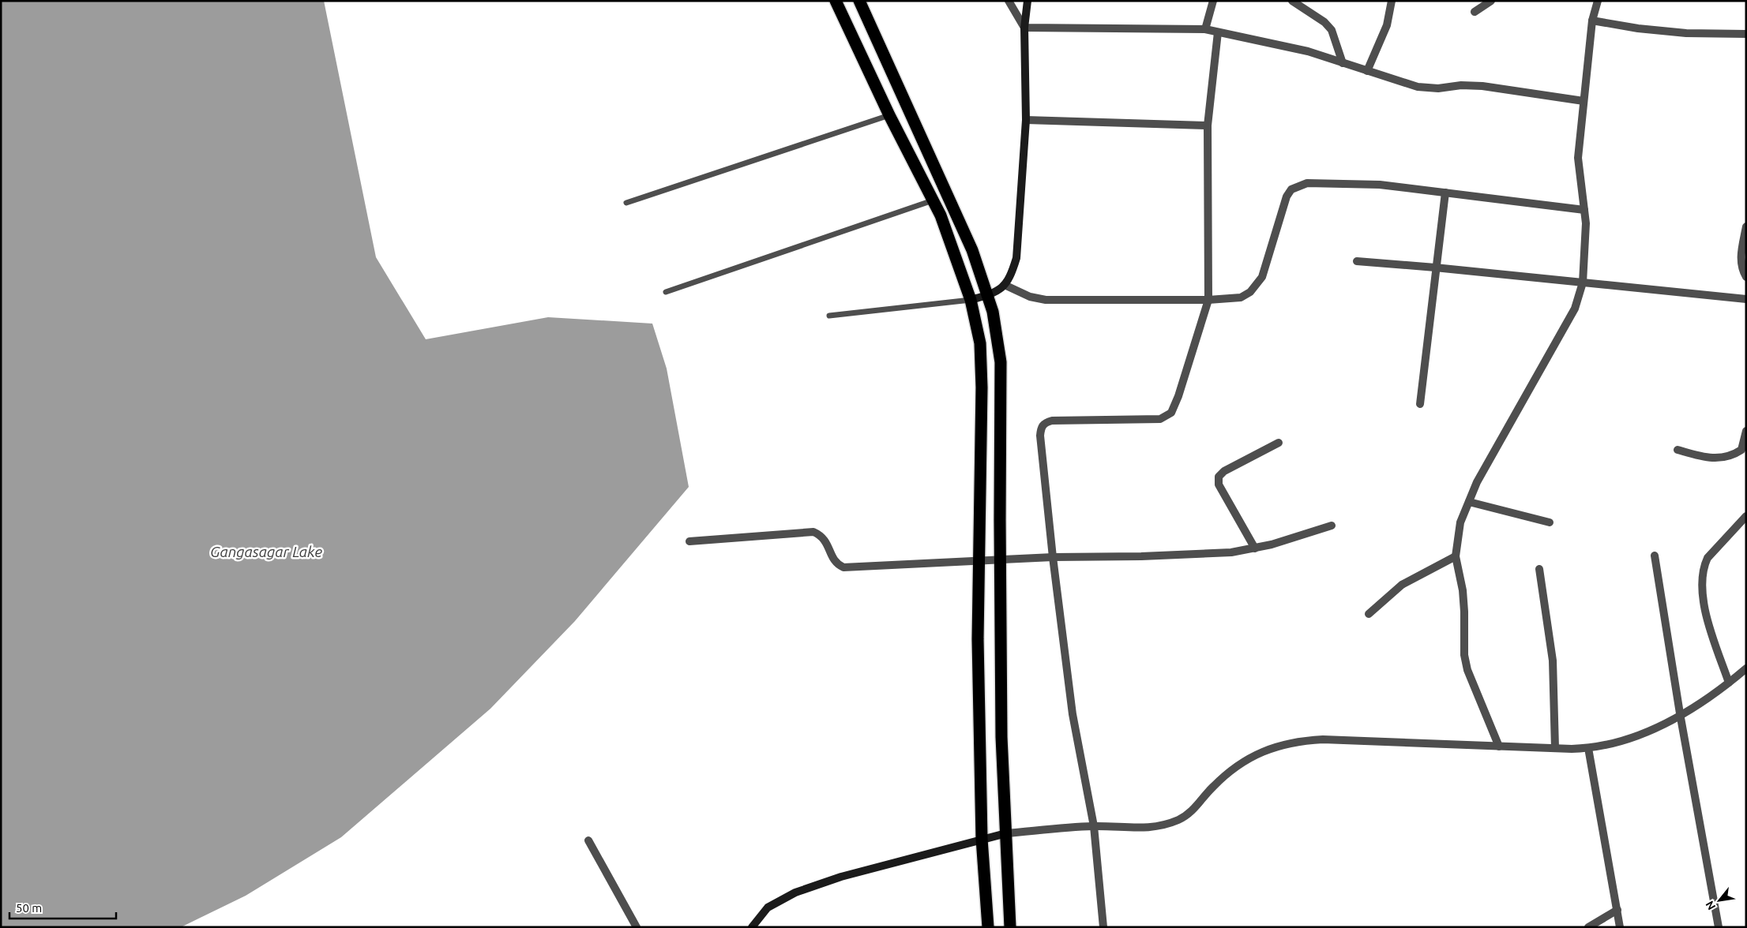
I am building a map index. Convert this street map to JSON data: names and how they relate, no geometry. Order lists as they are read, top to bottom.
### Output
{
  "water": ["Gangasagar Lake"],
  "scale_bar": "50 m",
  "north": "bottom left"
}
